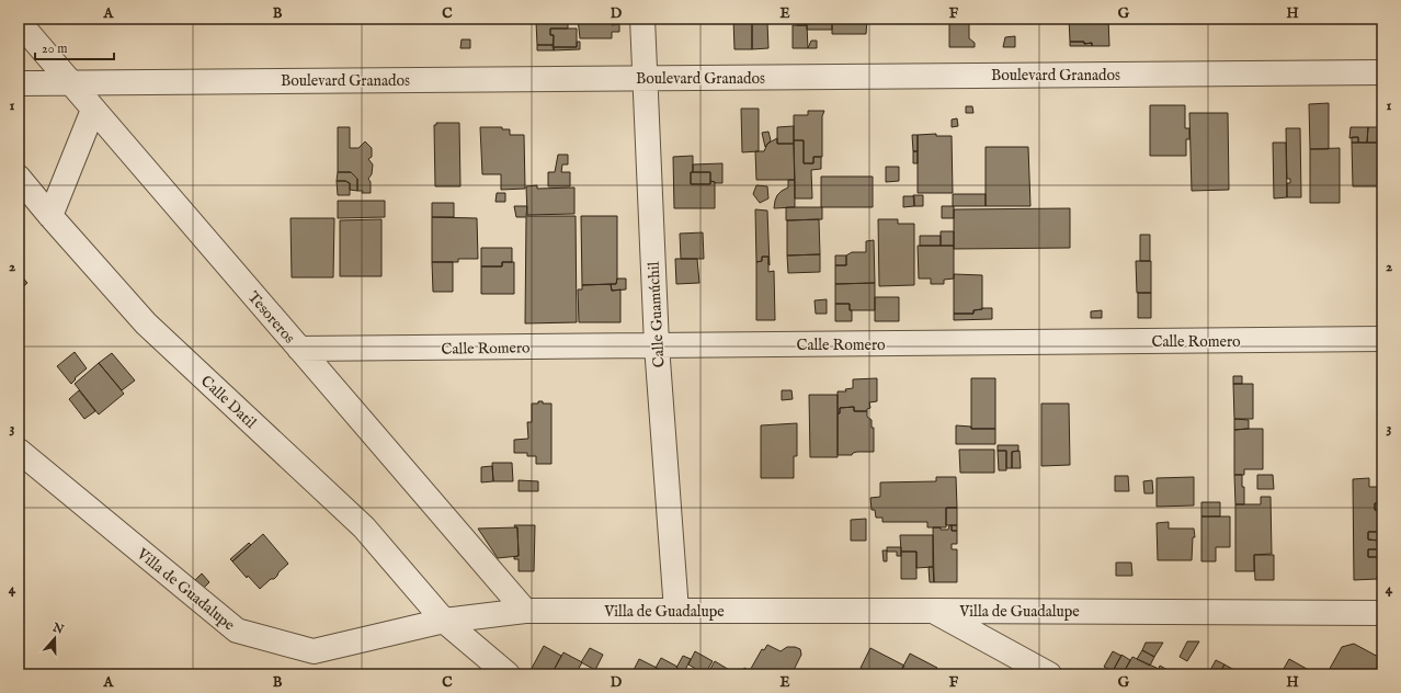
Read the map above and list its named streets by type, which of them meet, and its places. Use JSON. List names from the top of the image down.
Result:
{
  "streets": {
    "street": [
      "Boulevard Granados",
      "Calle Guamúchil",
      "Tesoreros",
      "Calle Romero",
      "Calle Datil",
      "Villa de Guadalupe"
    ]
  },
  "crossings": [
    ["Boulevard Granados", "Calle Guamúchil"],
    ["Boulevard Granados", "Tesoreros"],
    ["Calle Guamúchil", "Calle Romero"],
    ["Calle Guamúchil", "Villa de Guadalupe"],
    ["Tesoreros", "Calle Romero"],
    ["Tesoreros", "Villa de Guadalupe"],
    ["Calle Datil", "Villa de Guadalupe"]
  ],
  "scale_bar": "20 m",
  "north": "top",
  "grid": {
    "columns": [
      "A",
      "B",
      "C",
      "D",
      "E",
      "F",
      "G",
      "H"
    ],
    "rows": [
      "1",
      "2",
      "3",
      "4"
    ]
  }
}
